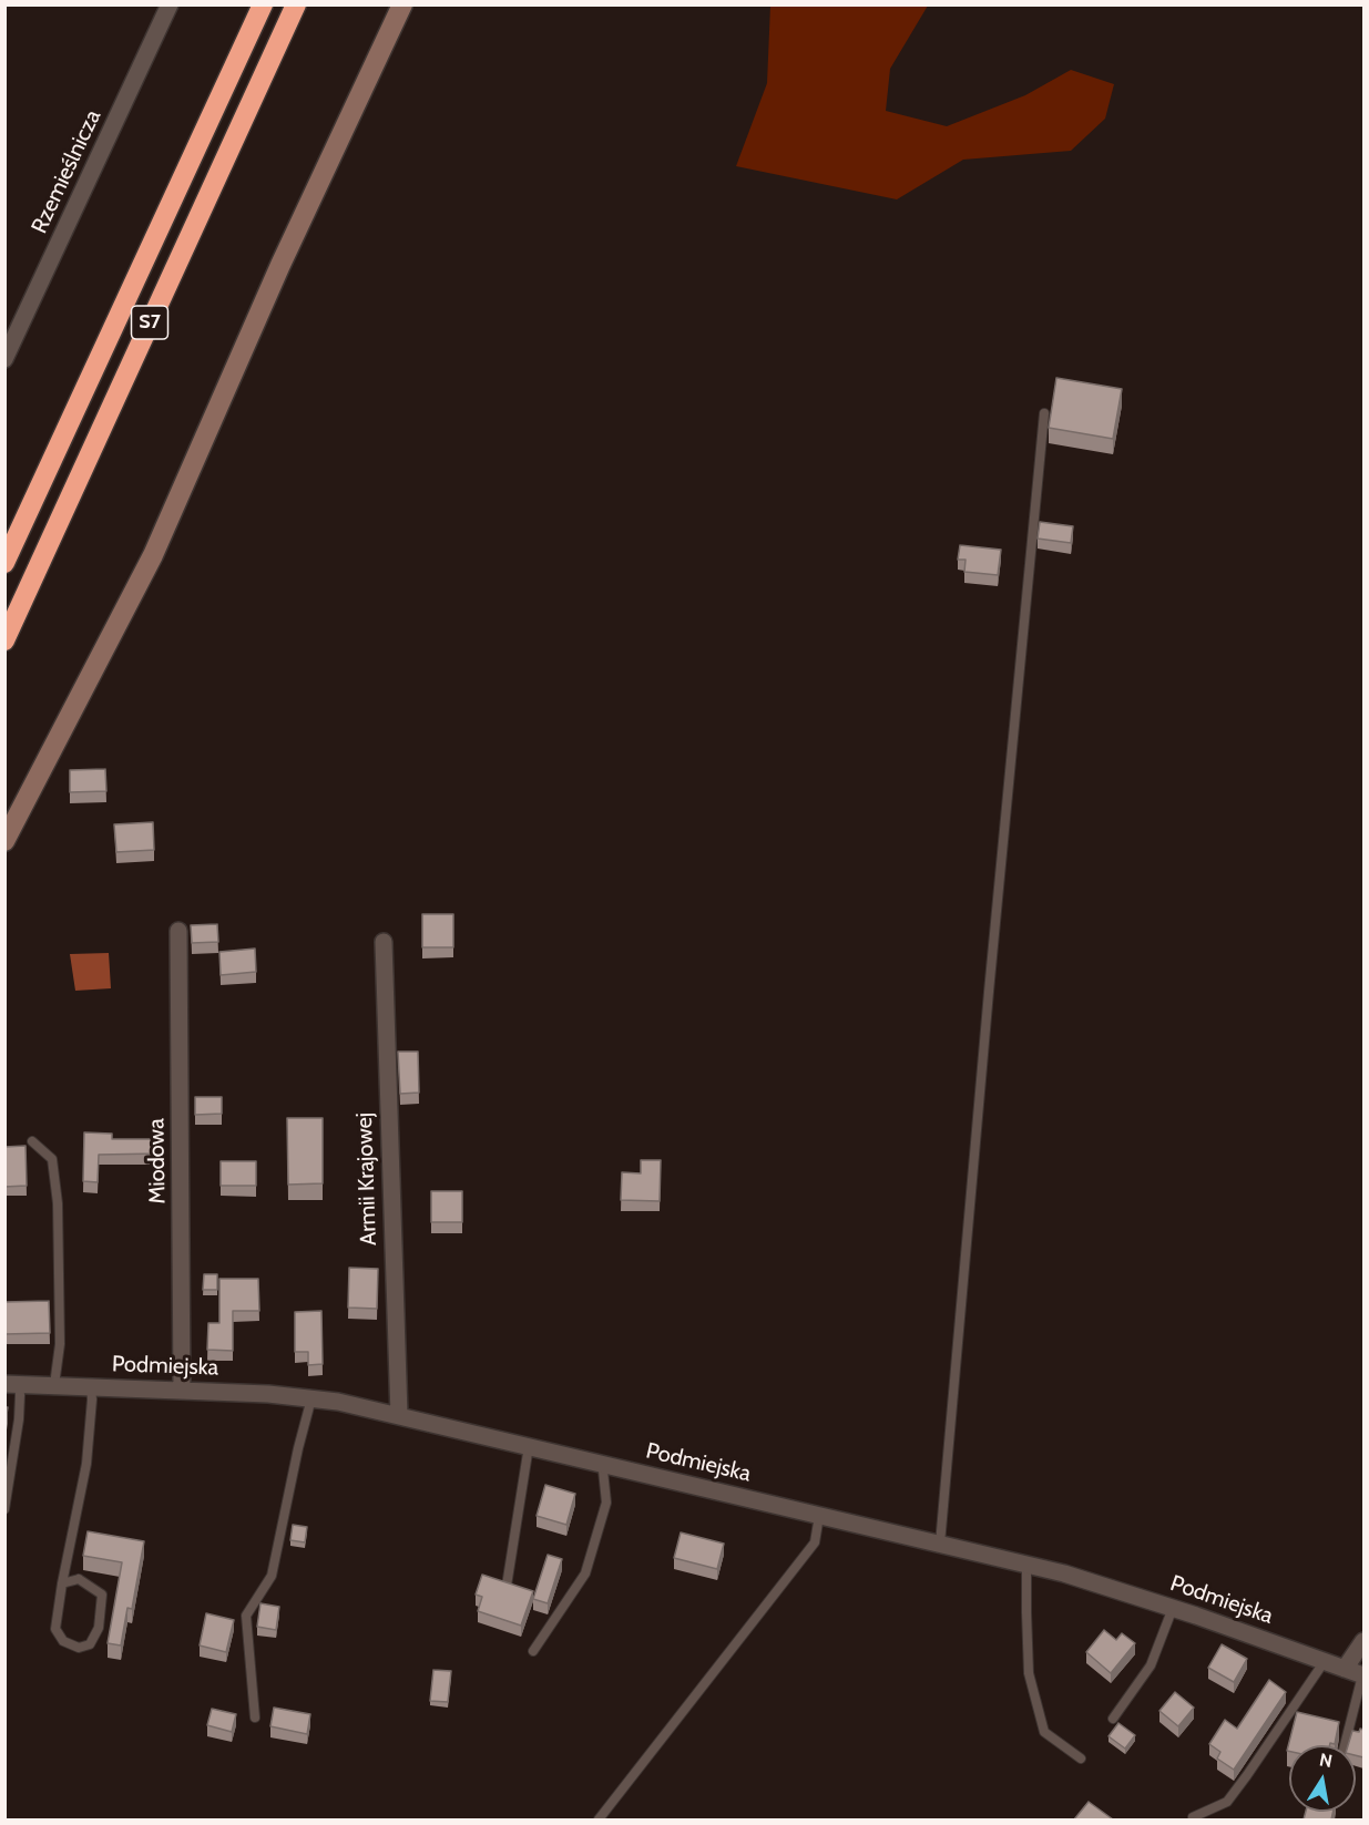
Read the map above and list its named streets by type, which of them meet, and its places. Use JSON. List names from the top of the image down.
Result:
{
  "streets": {
    "highway": ["S7"],
    "street": [
      "Rzemieślnicza",
      "Miodowa",
      "Armii Krajowej",
      "Podmiejska"
    ]
  },
  "crossings": [
    ["Miodowa", "Podmiejska"],
    ["Armii Krajowej", "Podmiejska"]
  ],
  "north": "top"
}
